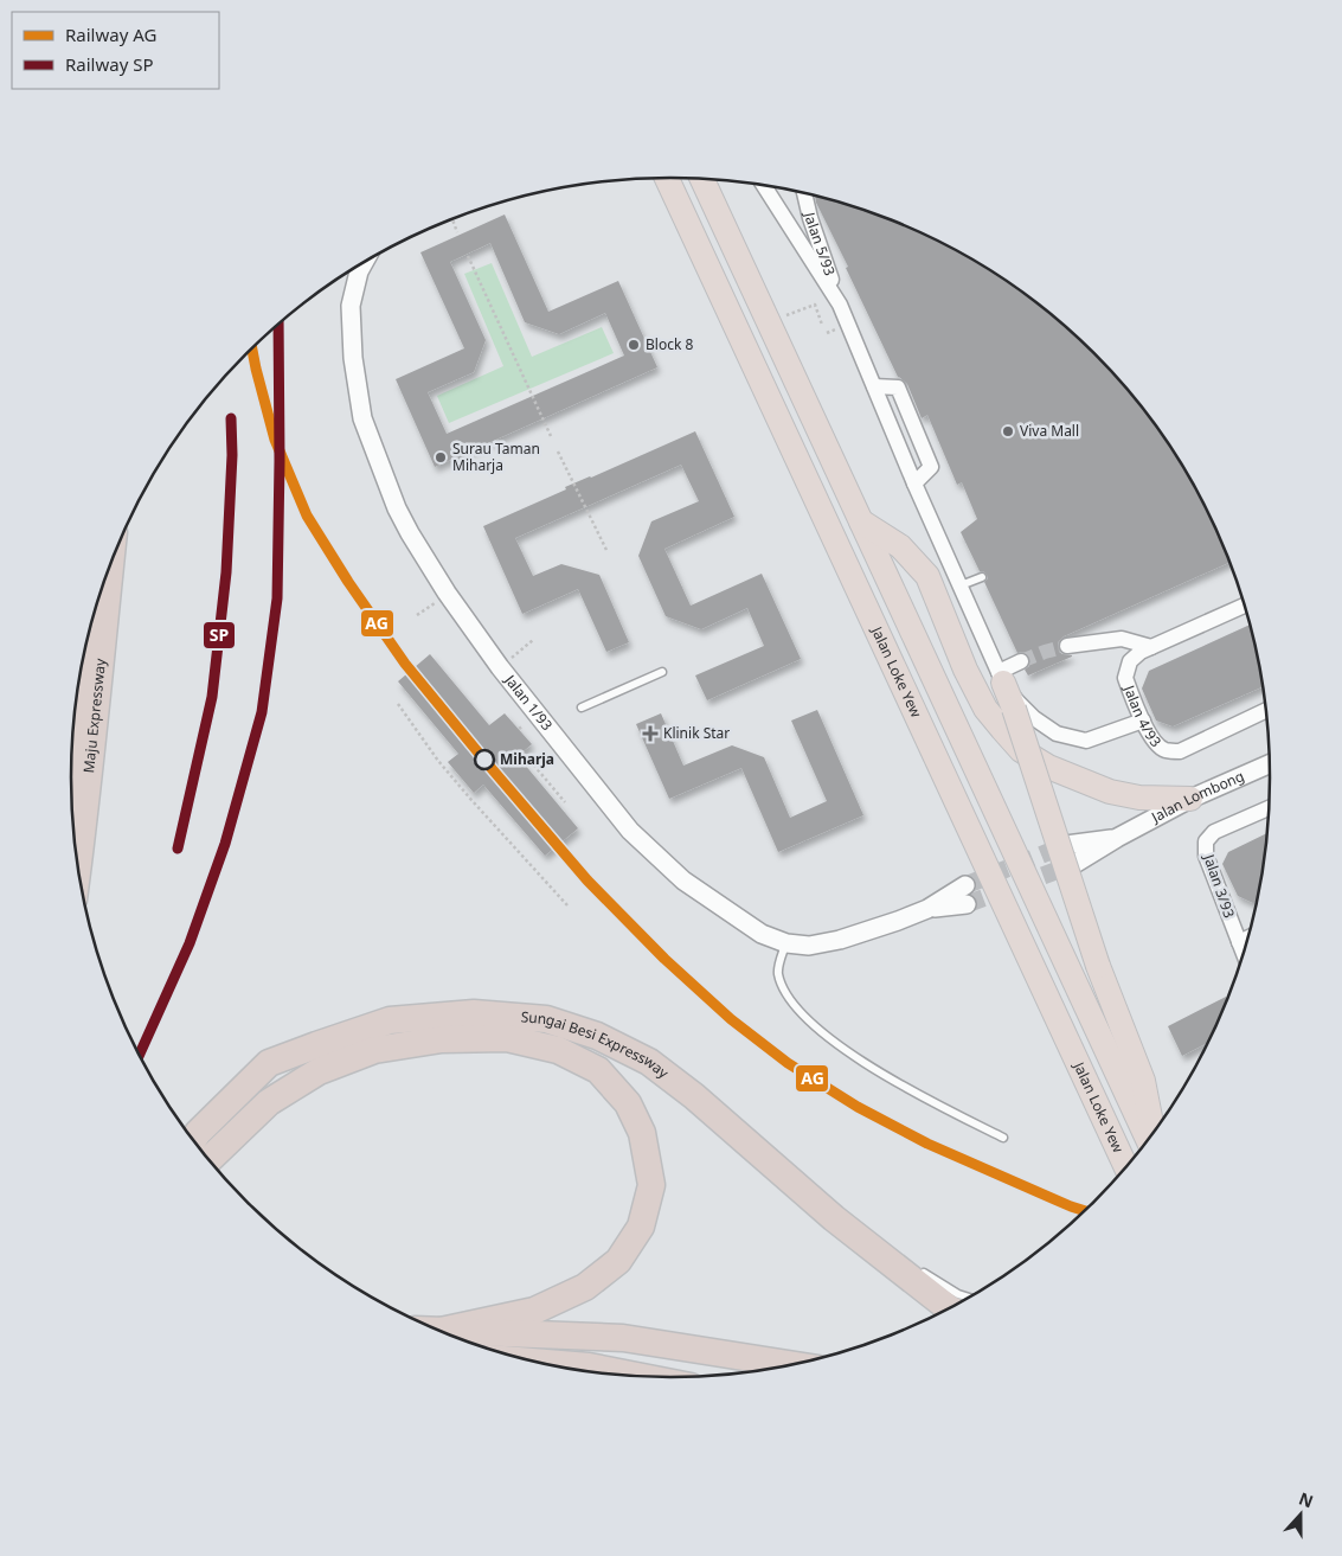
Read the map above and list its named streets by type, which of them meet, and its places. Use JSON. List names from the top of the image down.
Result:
{
  "streets": {
    "highway": ["Jalan Loke Yew", "Maju Expressway", "Sungai Besi Expressway"],
    "street": [
      "Jalan 5/93",
      "Jalan 1/93",
      "Jalan 4/93",
      "Jalan Lombong",
      "Jalan 3/93"
    ]
  },
  "places": {
    "other": [
      "Block 8",
      "Viva Mall",
      "Surau Taman Miharja",
      "Miharja"
    ],
    "health": ["Klinik Star"]
  },
  "lines": ["rail line SP", "rail line AG"],
  "legend": ["Railway AG", "Railway SP"],
  "north": "top"
}
